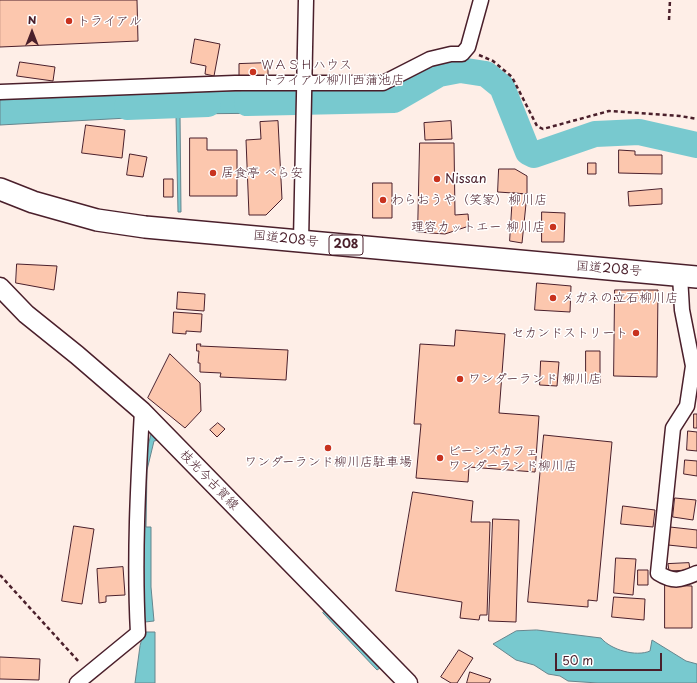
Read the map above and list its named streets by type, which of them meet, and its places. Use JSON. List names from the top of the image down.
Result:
{
  "streets": {
    "highway": ["国道208号", "208"],
    "main road": ["枝光今古賀線"]
  },
  "places": [
    "トライアル",
    "ＷＡＳＨハウス トライアル柳川西蒲池店",
    "居食亭 べら安",
    "Nissan",
    "わらおうや（笑家）柳川店",
    "理容カットエー 柳川店",
    "メガネの立石柳川店",
    "セカンドストリート",
    "ワンダーランド 柳川店",
    "ワンダーランド柳川店駐車場",
    "ビーンズカフェ ワンダーランド柳川店"
  ],
  "scale_bar": "50 m",
  "north": "top"
}
